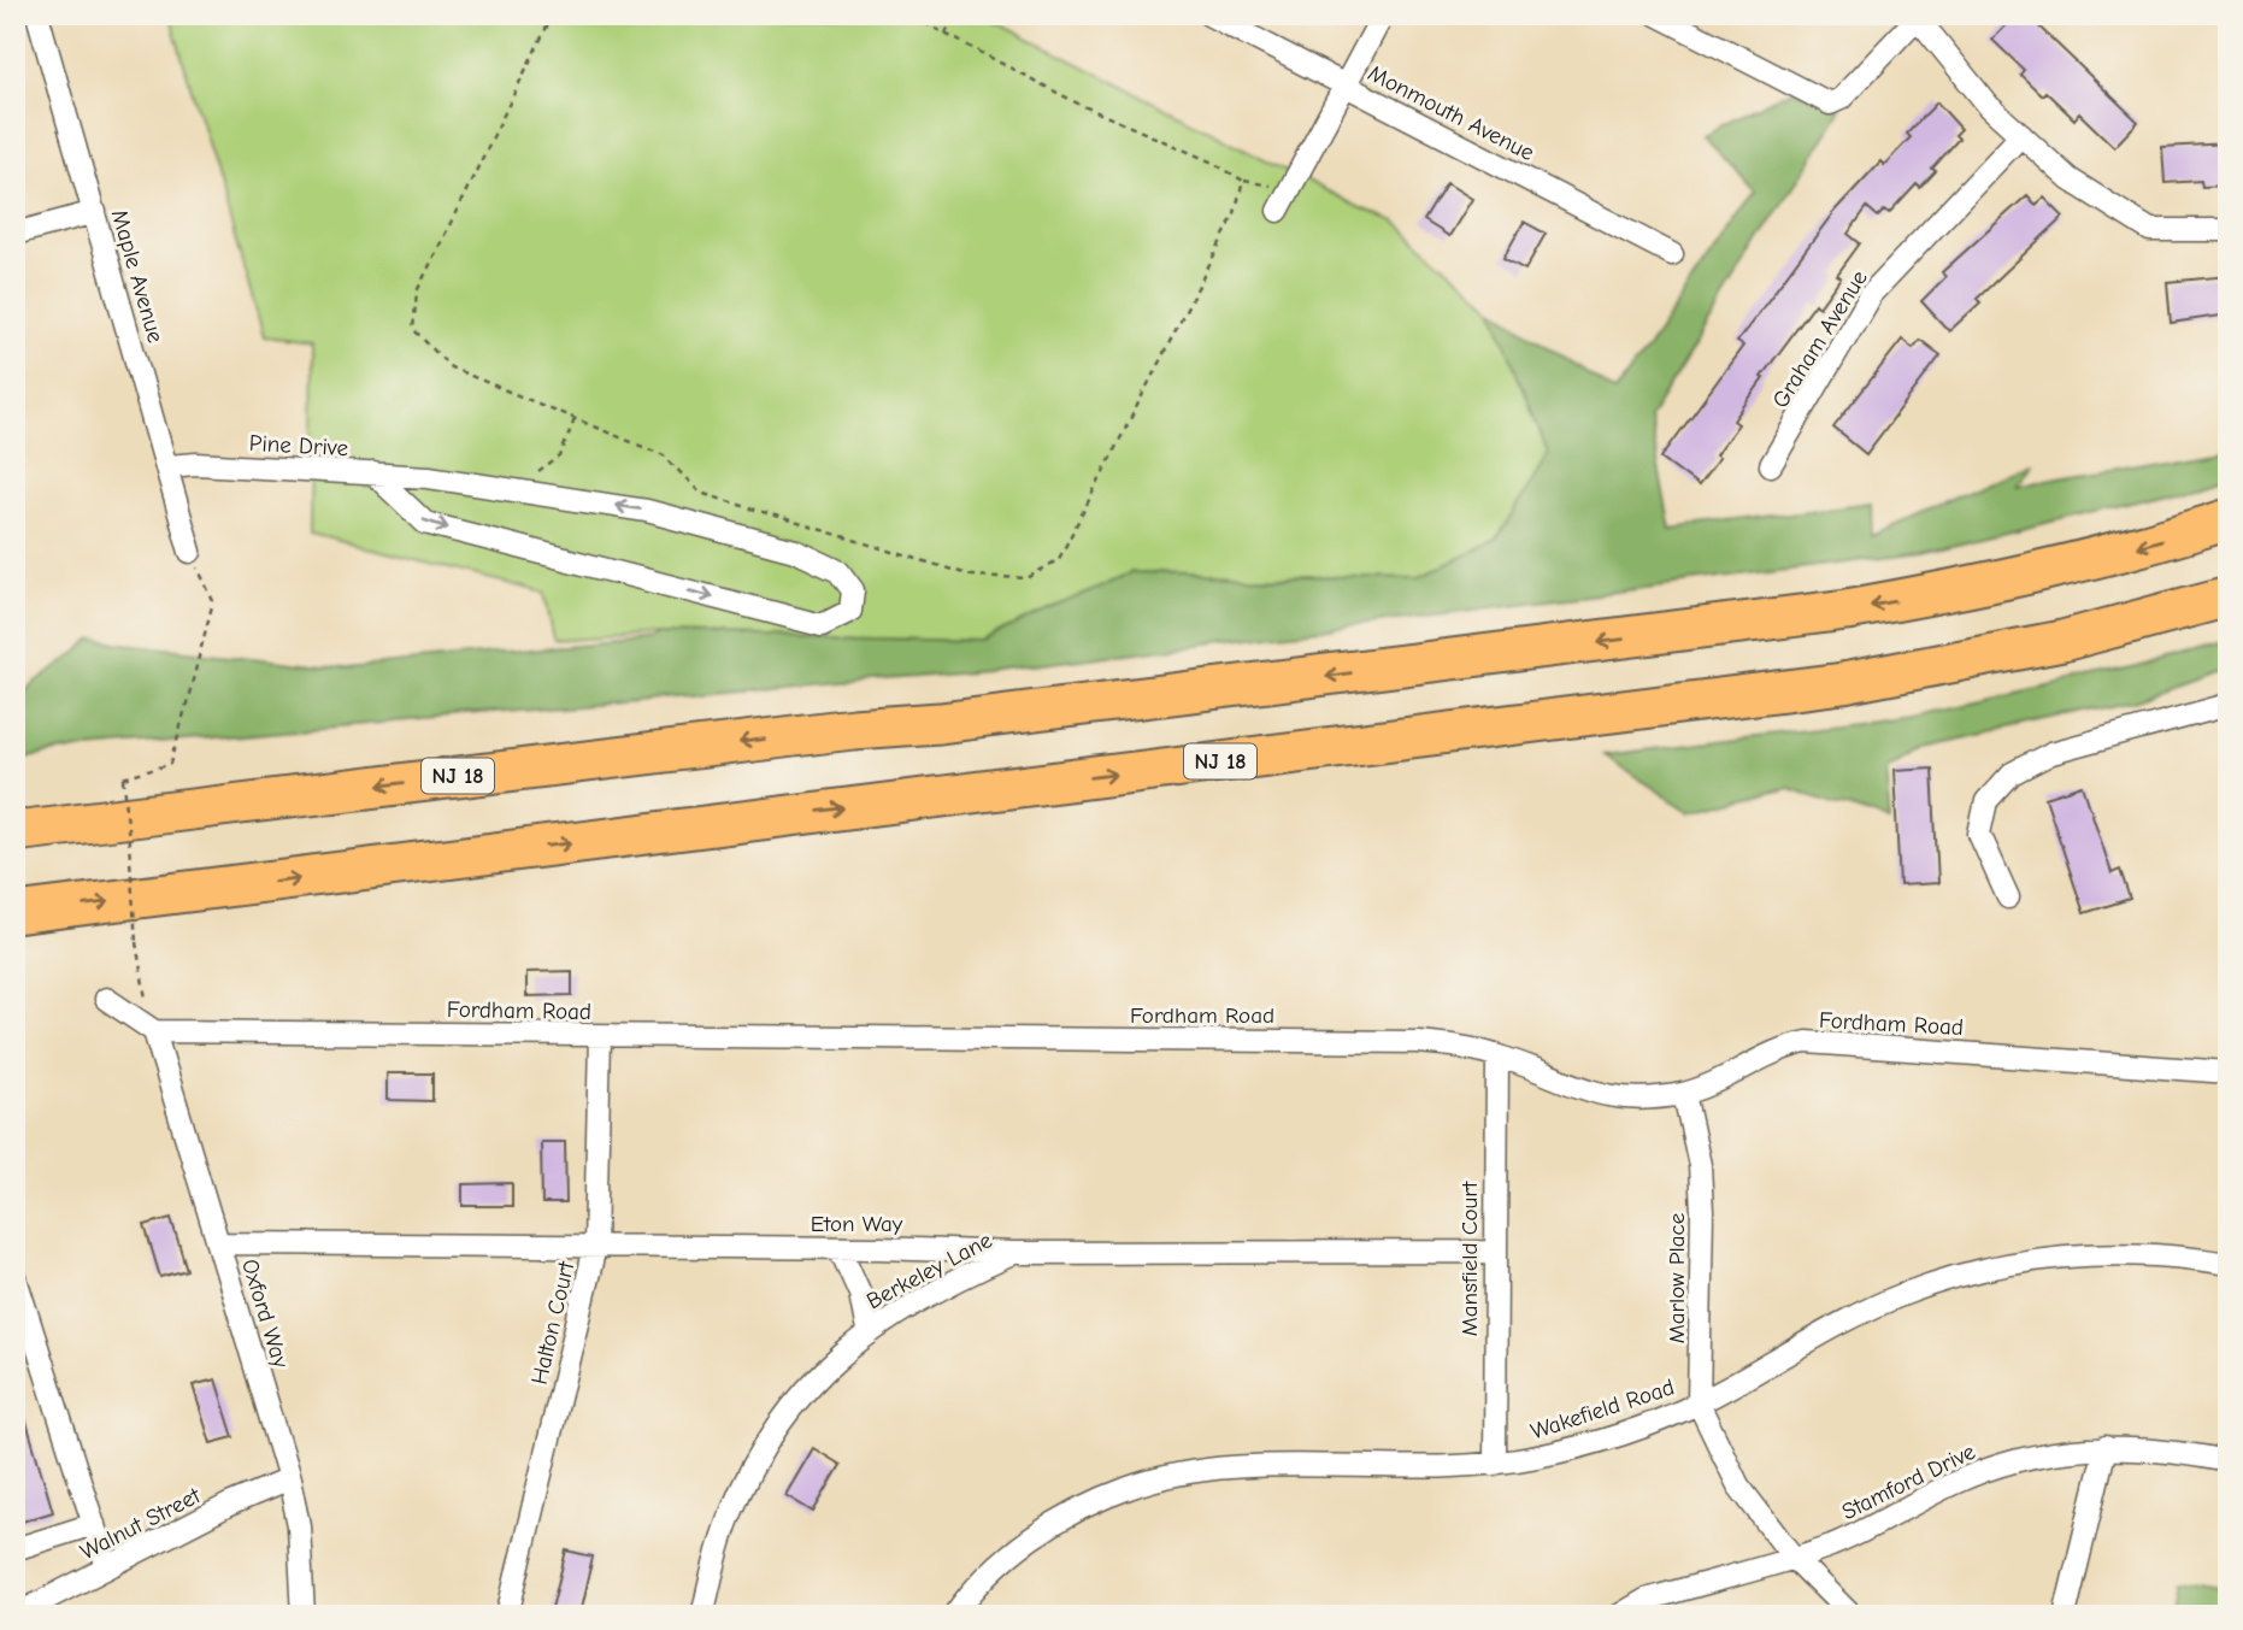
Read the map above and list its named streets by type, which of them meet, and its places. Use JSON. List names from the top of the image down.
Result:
{
  "streets": {
    "highway": ["NJ 18"],
    "street": [
      "Monmouth Avenue",
      "Maple Avenue",
      "Graham Avenue",
      "Pine Drive",
      "Fordham Road",
      "Eton Way",
      "Mansfield Court",
      "Berkeley Lane",
      "Marlow Place",
      "Oxford Way",
      "Halton Court",
      "Wakefield Road",
      "Stamford Drive",
      "Walnut Street"
    ]
  },
  "crossings": [
    ["Maple Avenue", "Pine Drive"],
    ["Fordham Road", "Mansfield Court"],
    ["Fordham Road", "Marlow Place"],
    ["Fordham Road", "Oxford Way"],
    ["Fordham Road", "Halton Court"],
    ["Eton Way", "Mansfield Court"],
    ["Eton Way", "Berkeley Lane"],
    ["Eton Way", "Oxford Way"],
    ["Eton Way", "Halton Court"],
    ["Mansfield Court", "Wakefield Road"],
    ["Marlow Place", "Wakefield Road"],
    ["Marlow Place", "Stamford Drive"],
    ["Oxford Way", "Walnut Street"]
  ]
}
